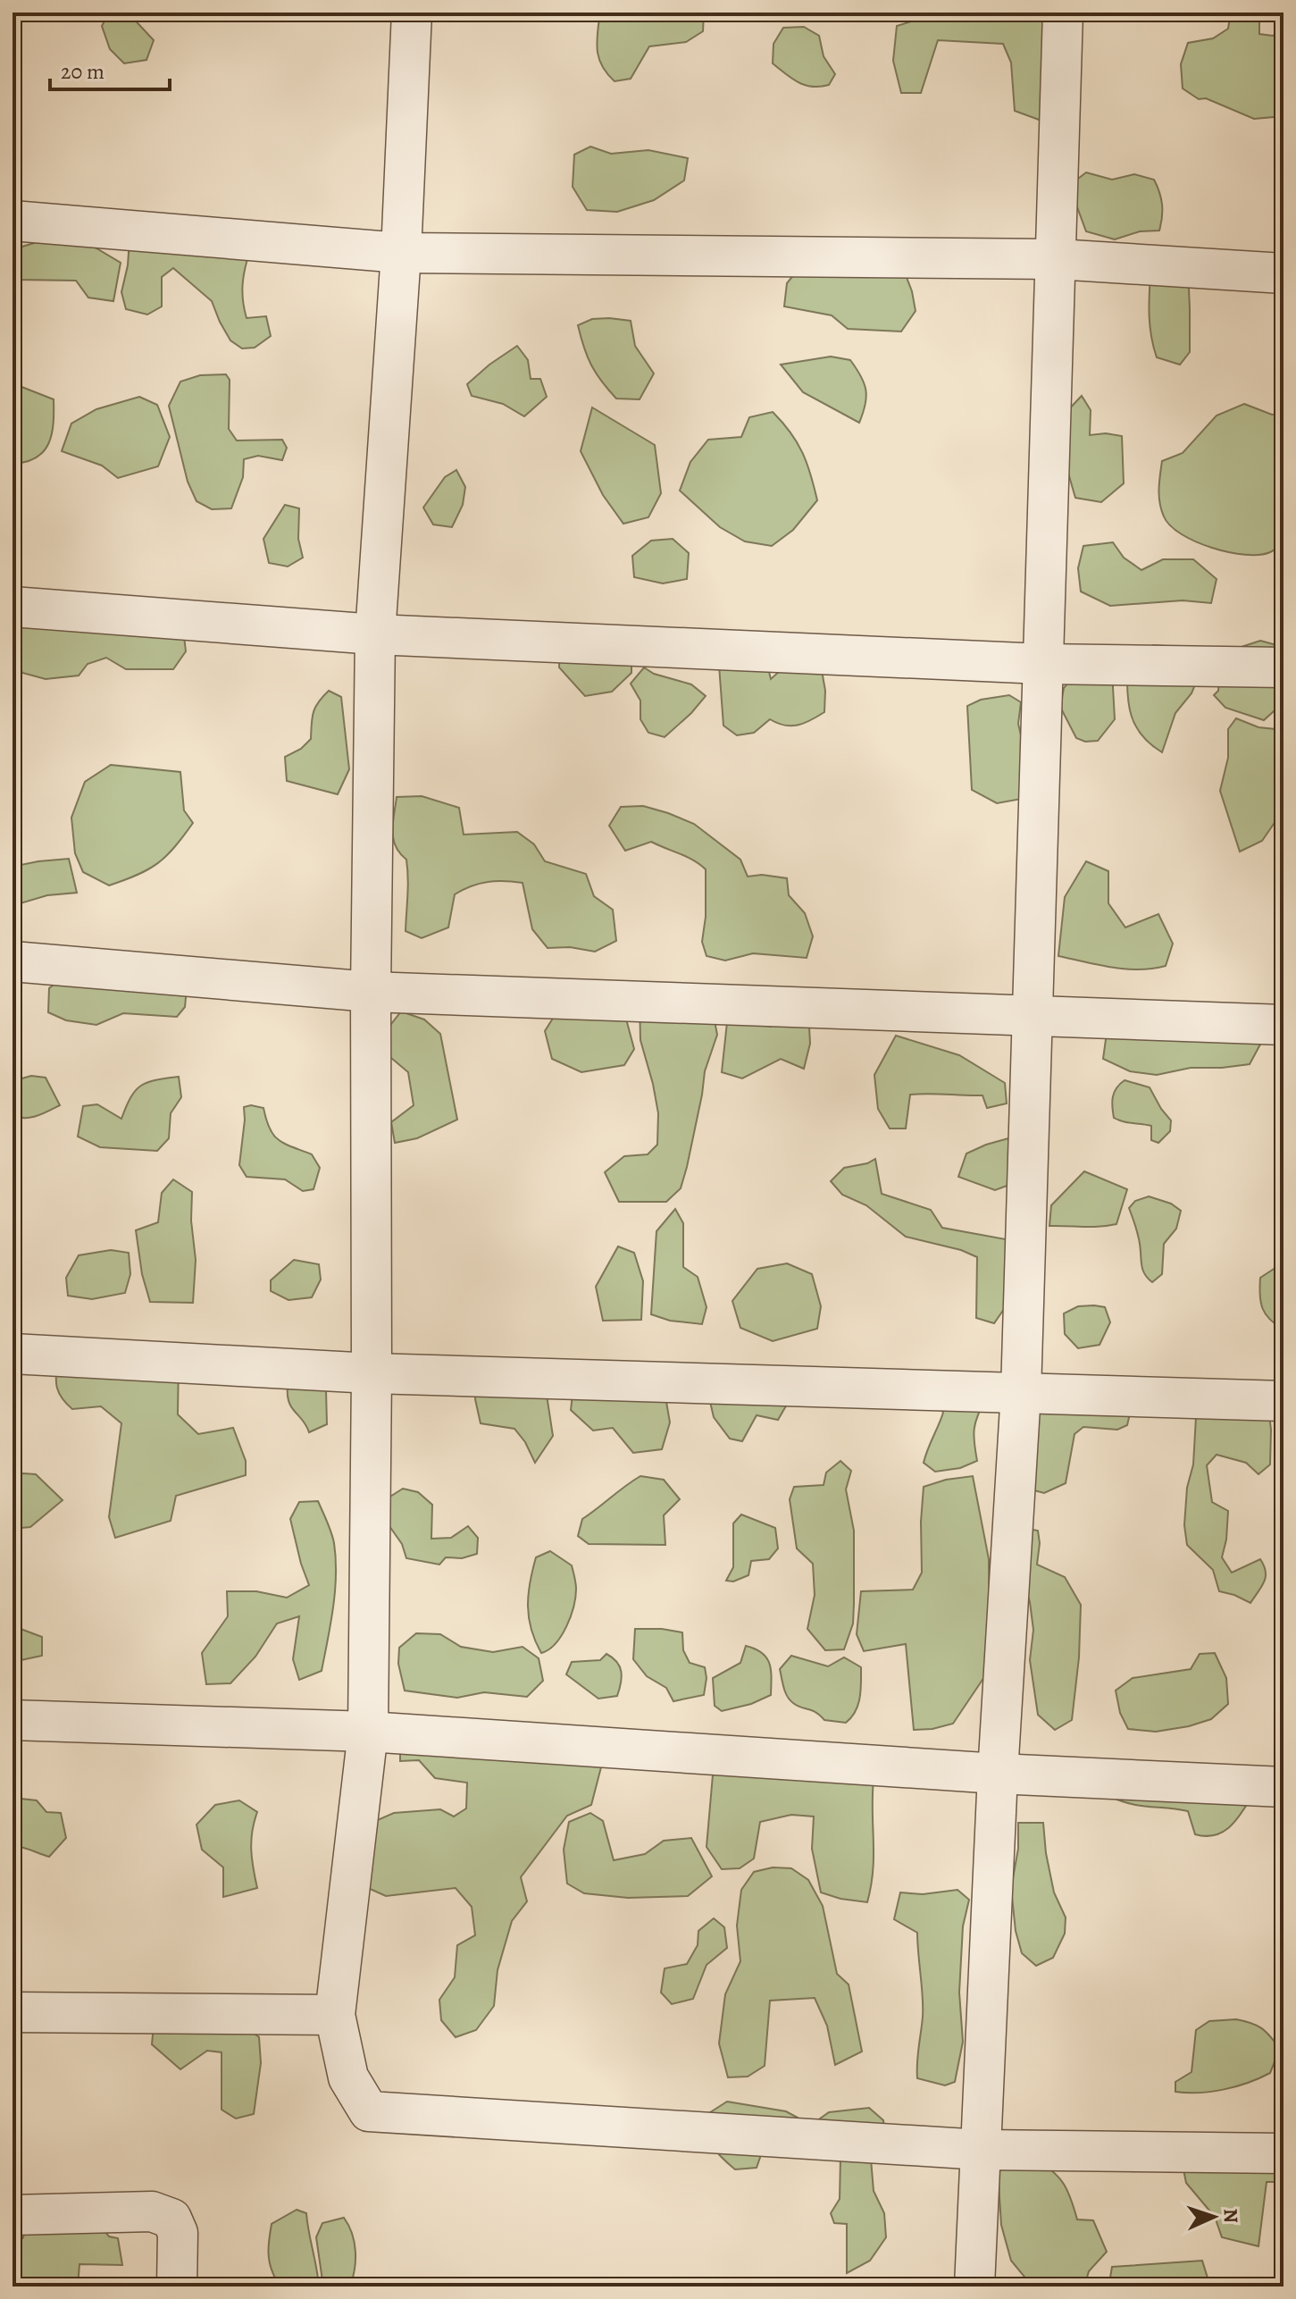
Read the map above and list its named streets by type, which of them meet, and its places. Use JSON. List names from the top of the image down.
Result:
{
  "scale_bar": "20 m",
  "north": "right"
}
